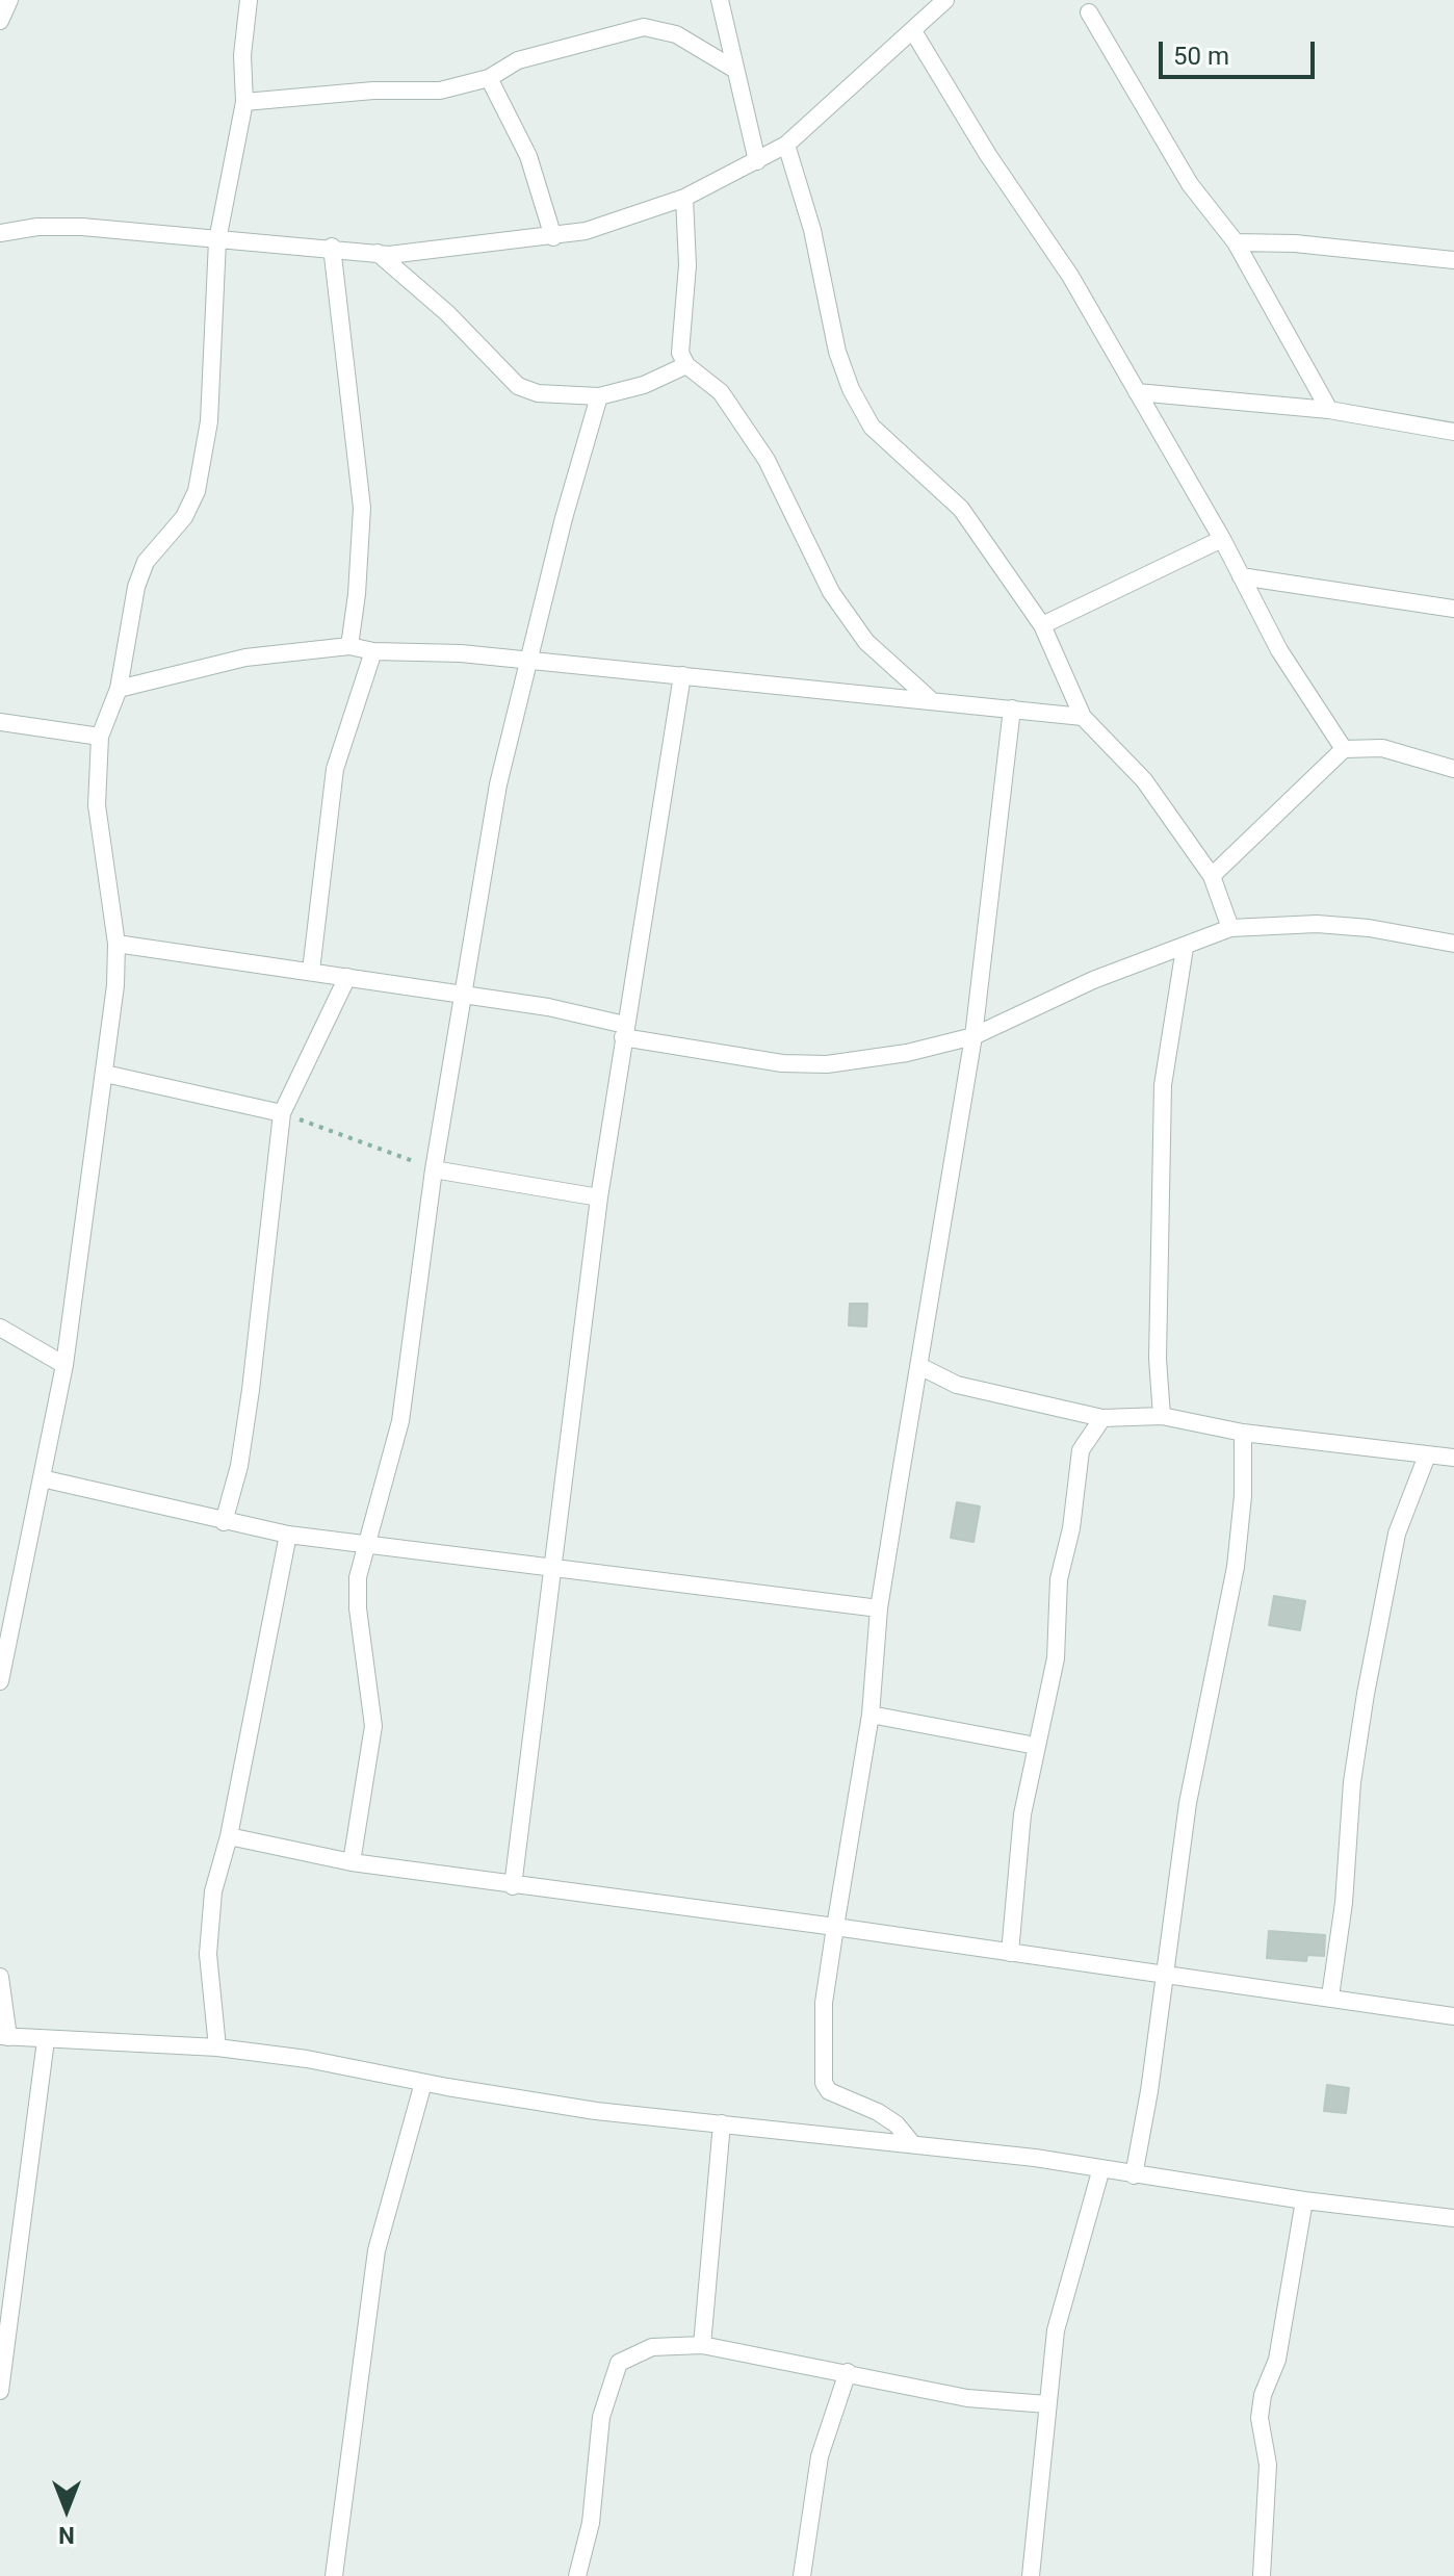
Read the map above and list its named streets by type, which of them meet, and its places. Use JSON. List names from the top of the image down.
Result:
{
  "scale_bar": "50 m",
  "north": "bottom"
}
